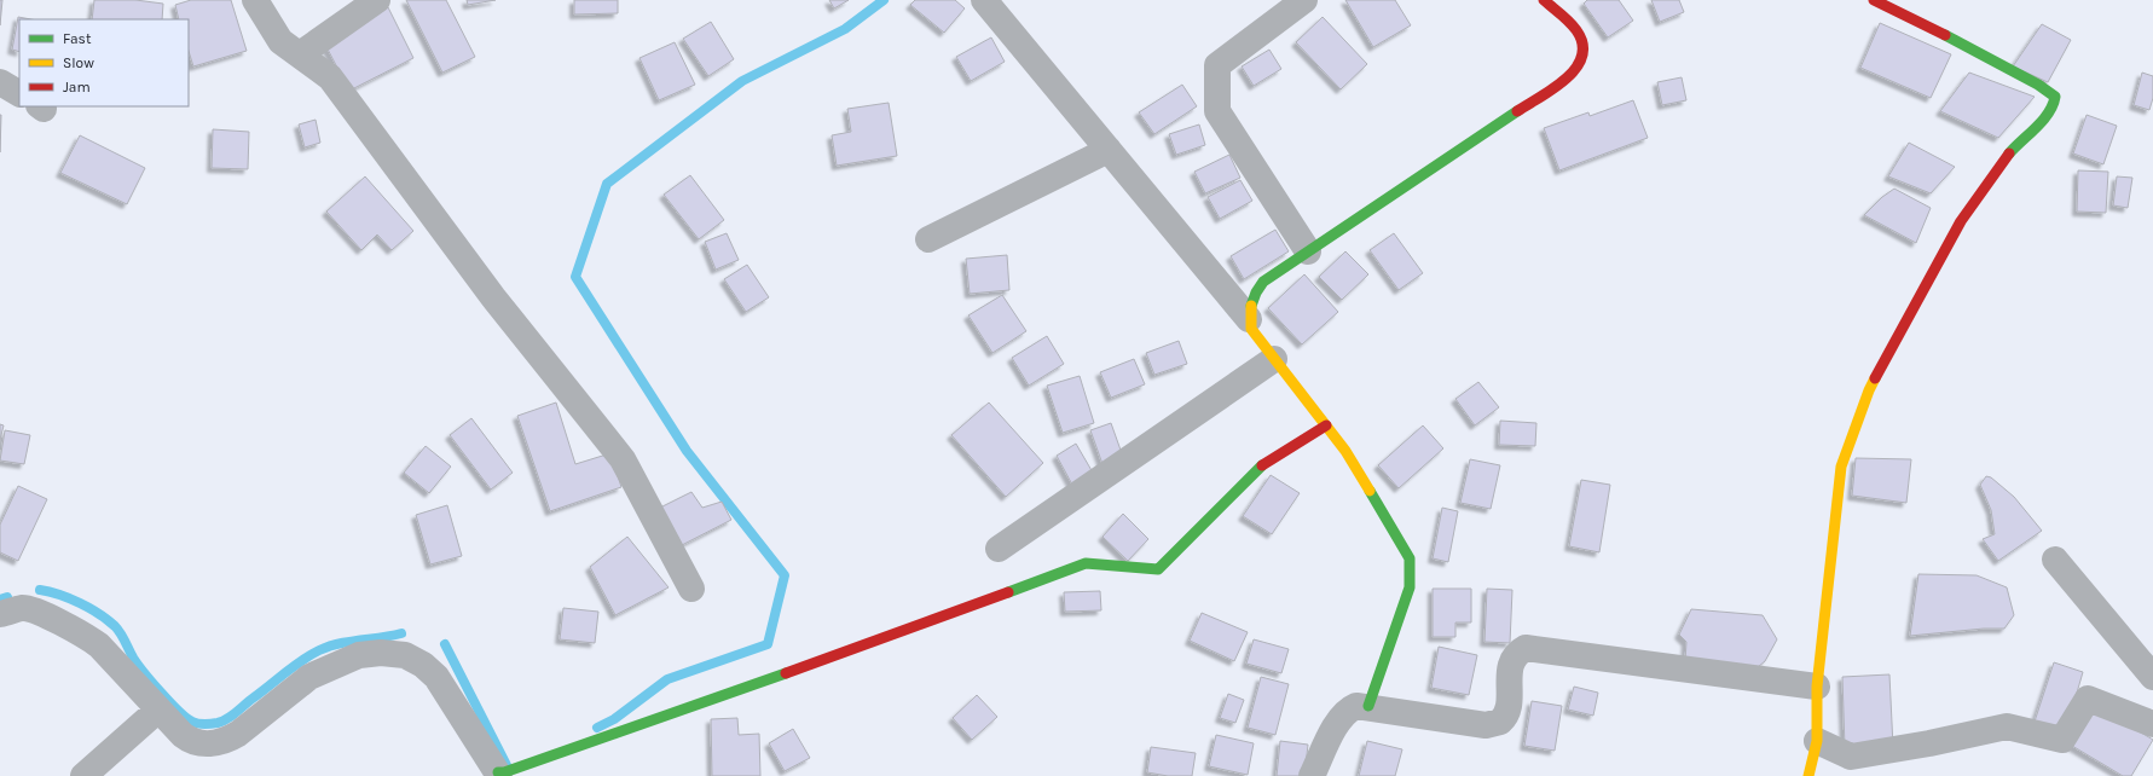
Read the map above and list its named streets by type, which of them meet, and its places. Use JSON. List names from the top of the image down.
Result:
{
  "legend": ["Fast", "Slow", "Jam"]
}
